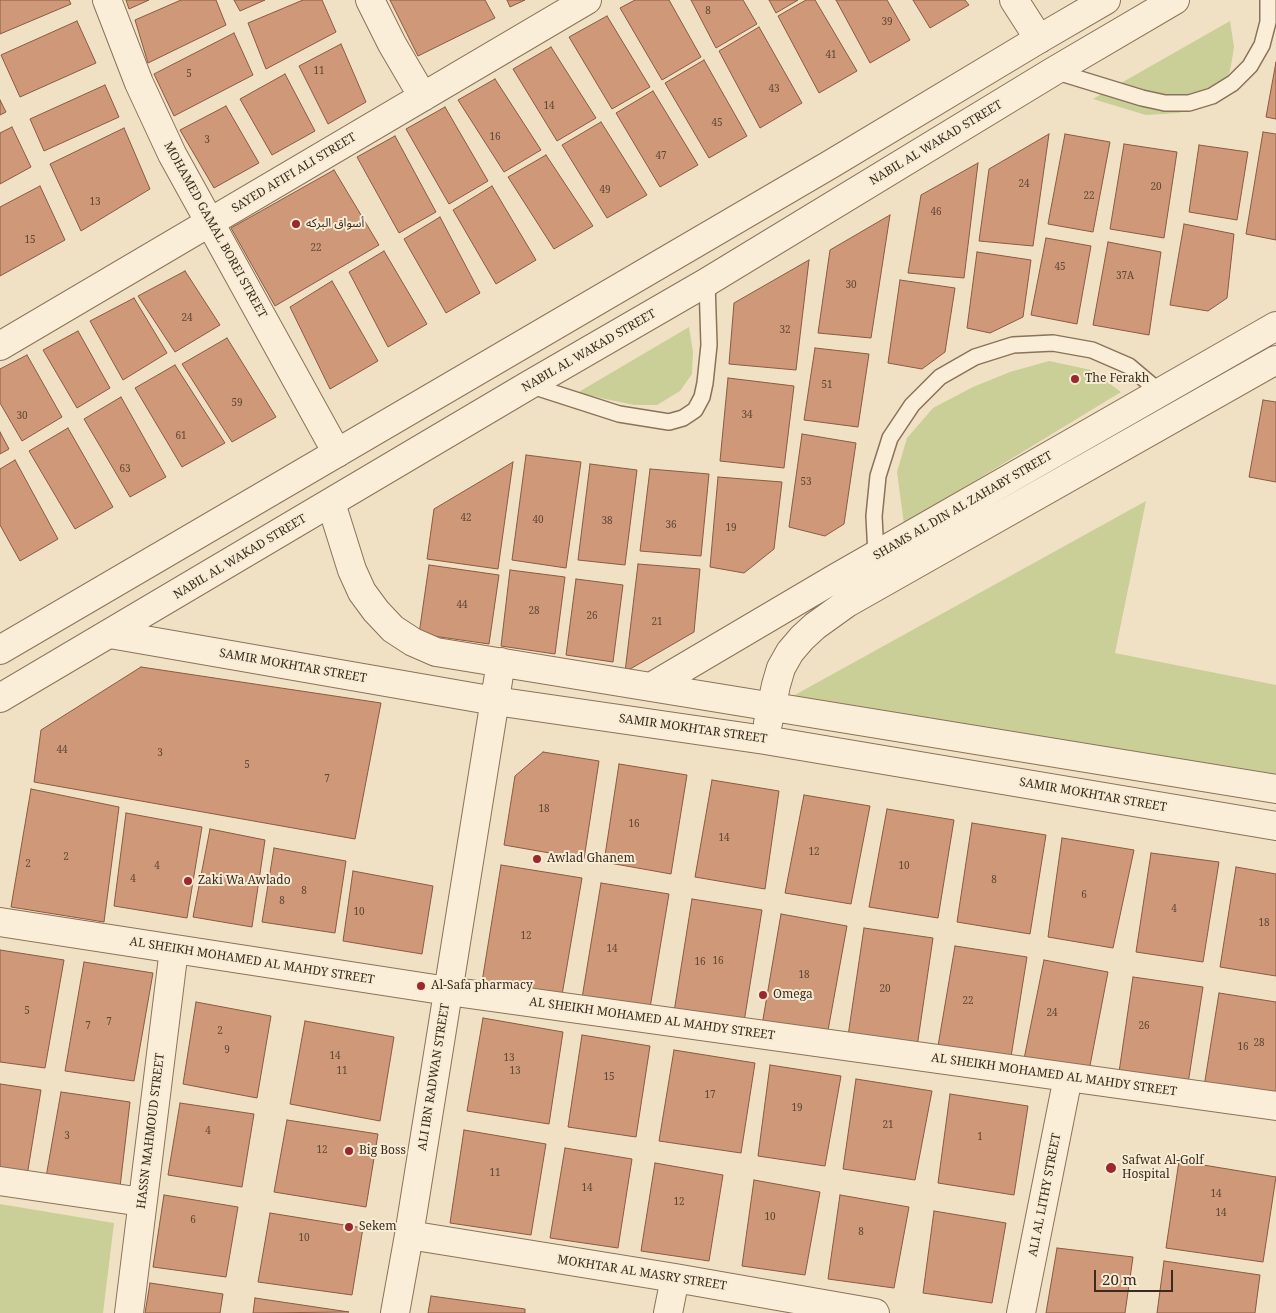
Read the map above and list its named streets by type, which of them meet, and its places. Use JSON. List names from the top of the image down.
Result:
{
  "streets": {
    "street": [
      "NABIL AL WAKAD STREET",
      "SAYED AFIFI ALI STREET",
      "MOHAMED GAMAL BOREI STREET",
      "SHAMS AL DIN AL ZAHABY STREET",
      "SAMIR MOKHTAR STREET",
      "AL SHEIKH MOHAMED AL MAHDY STREET",
      "ALI IBN RADWAN STREET",
      "HASSN MAHMOUD STREET",
      "ALI AL LITHY STREET",
      "MOKHTAR AL MASRY STREET"
    ]
  },
  "crossings": [
    ["NABIL AL WAKAD STREET", "SAMIR MOKHTAR STREET"],
    ["SAYED AFIFI ALI STREET", "MOHAMED GAMAL BOREI STREET"],
    ["SAMIR MOKHTAR STREET", "ALI IBN RADWAN STREET"],
    ["AL SHEIKH MOHAMED AL MAHDY STREET", "ALI IBN RADWAN STREET"],
    ["AL SHEIKH MOHAMED AL MAHDY STREET", "HASSN MAHMOUD STREET"],
    ["AL SHEIKH MOHAMED AL MAHDY STREET", "ALI AL LITHY STREET"],
    ["ALI IBN RADWAN STREET", "MOKHTAR AL MASRY STREET"]
  ],
  "places": [
    "أسواق البركه",
    "The Ferakh",
    "Awlad Ghanem",
    "Zaki Wa Awlado",
    "Al-Safa pharmacy",
    "Omega",
    "Big Boss",
    "Safwat Al-Golf Hospital",
    "Sekem"
  ],
  "house_numbers": [
    "8",
    "39",
    "41",
    "11",
    "5",
    "43",
    "14",
    "45",
    "16",
    "3",
    "47",
    "24",
    "20",
    "49",
    "22",
    "13",
    "46",
    "15",
    "22",
    "45",
    "37A",
    "30",
    "24",
    "32",
    "51",
    "59",
    "34",
    "30",
    "61",
    "63",
    "53",
    "42",
    "40",
    "38",
    "36",
    "19",
    "44",
    "28",
    "26",
    "21",
    "44",
    "3",
    "5",
    "7",
    "18",
    "16",
    "14",
    "12",
    "2",
    "2",
    "4",
    "10",
    "4",
    "8",
    "8",
    "6",
    "8",
    "4",
    "10",
    "18",
    "12",
    "14",
    "16",
    "16",
    "18",
    "20",
    "22",
    "5",
    "24",
    "7",
    "7",
    "26",
    "2",
    "28",
    "16",
    "9",
    "14",
    "13",
    "11",
    "13",
    "15",
    "17",
    "19",
    "21",
    "4",
    "3",
    "1",
    "12",
    "11",
    "14",
    "14",
    "12",
    "14",
    "10",
    "6",
    "8",
    "10"
  ],
  "scale_bar": "20 m"
}
